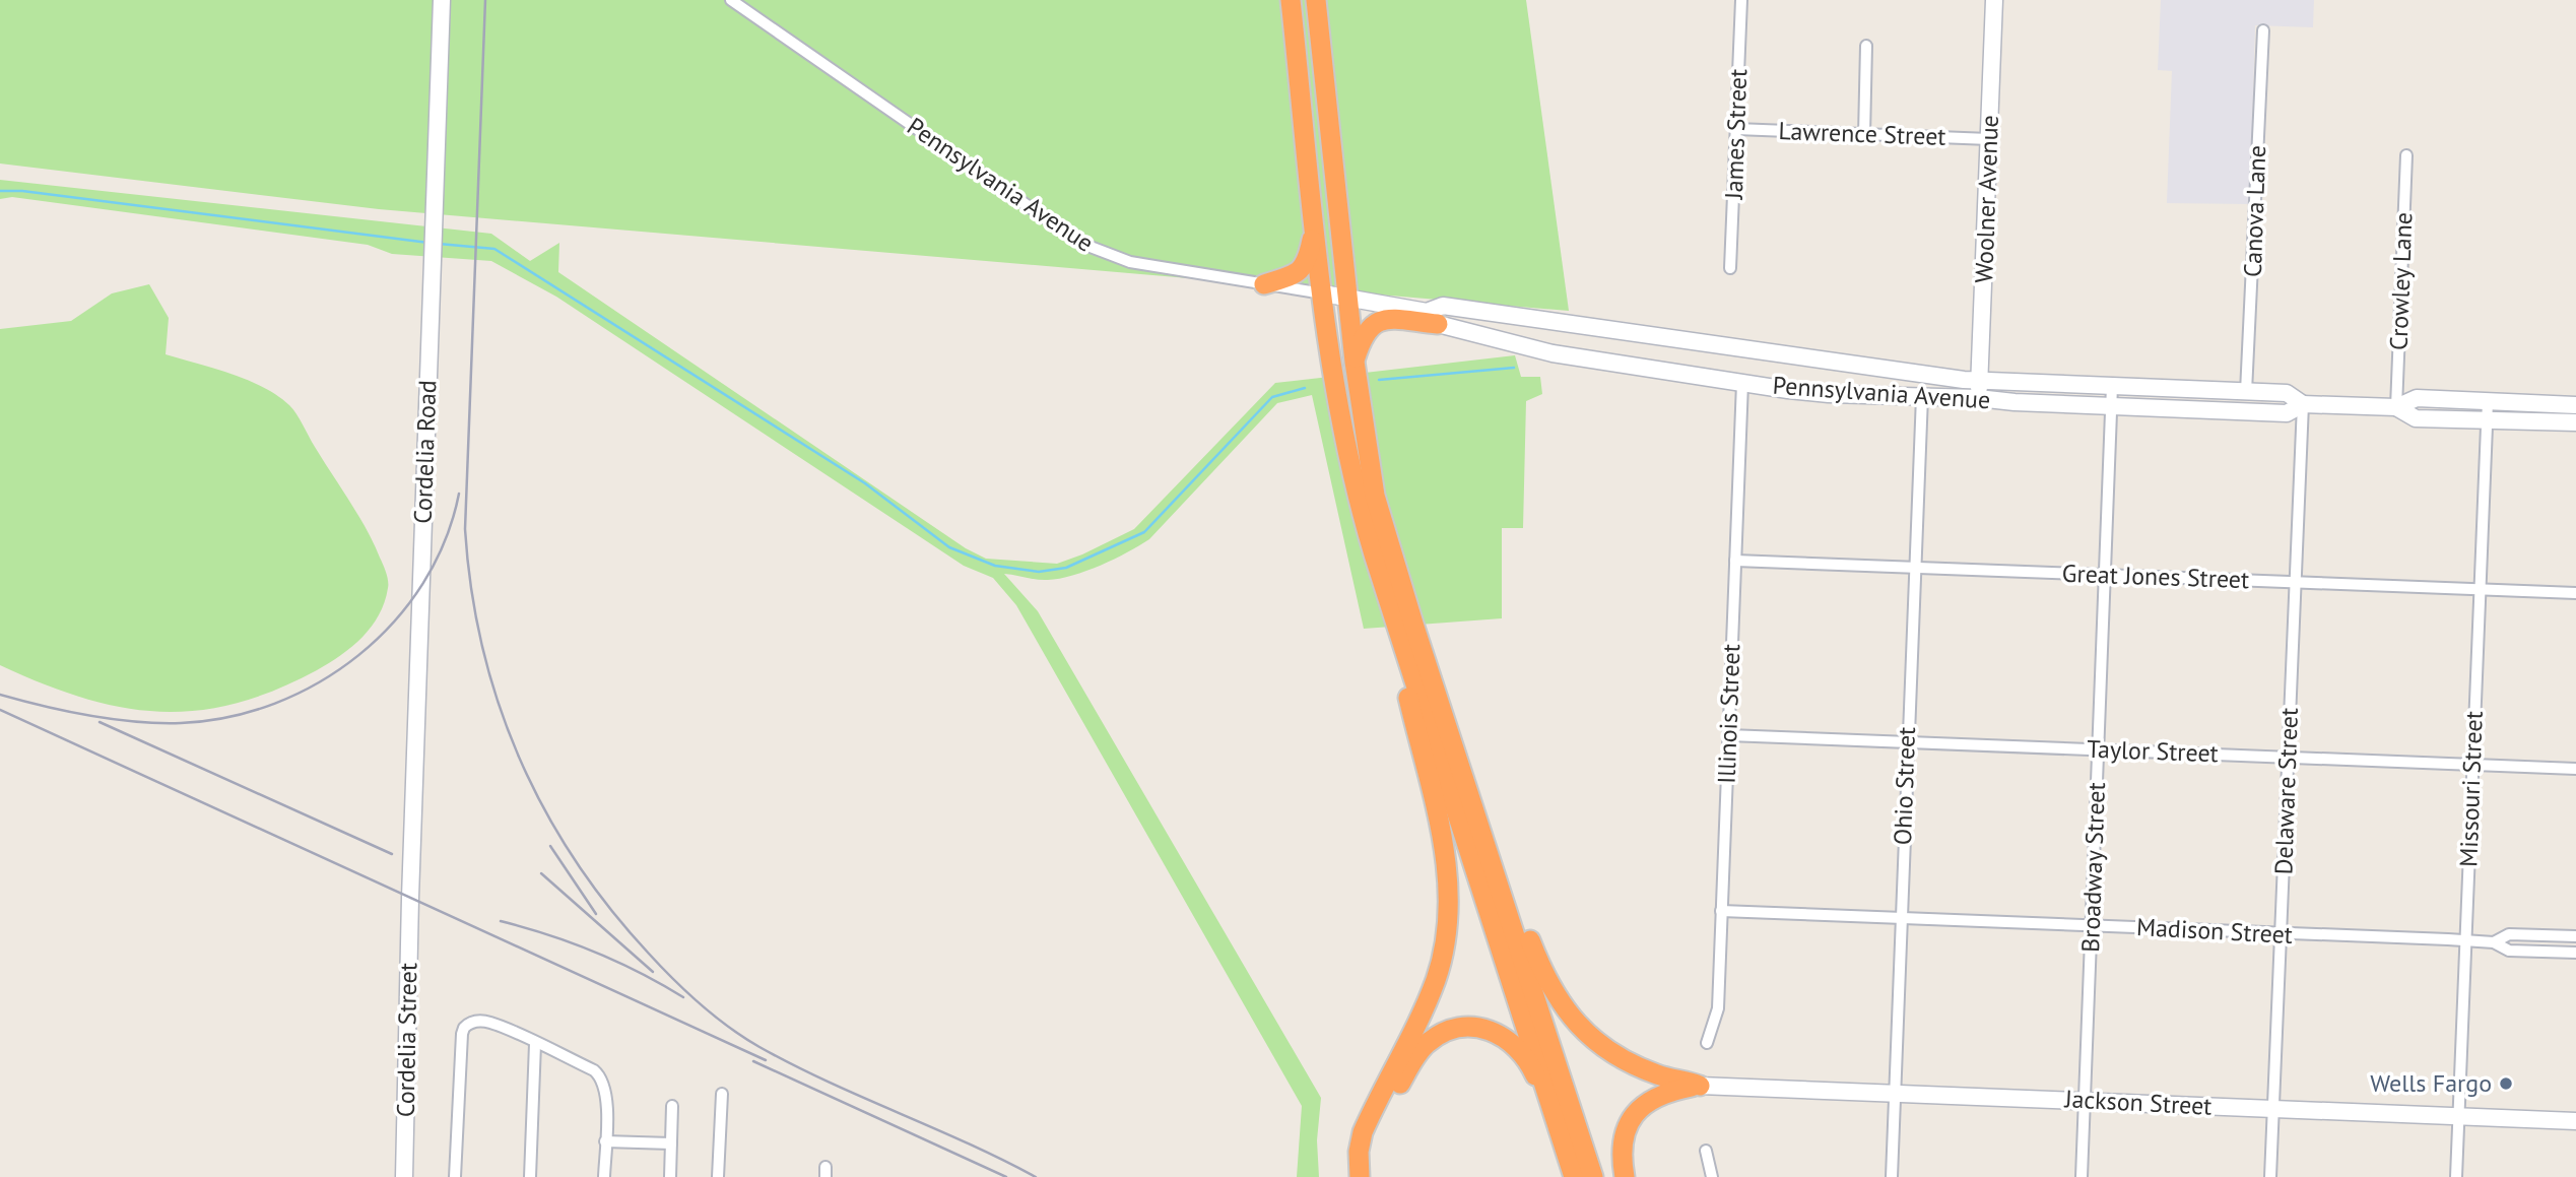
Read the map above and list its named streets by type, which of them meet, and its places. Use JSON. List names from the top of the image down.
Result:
{
  "streets": {
    "main road": [
      "Pennsylvania Avenue",
      "Woolner Avenue",
      "Cordelia Road",
      "Cordelia Street",
      "Jackson Street"
    ],
    "street": [
      "James Street",
      "Lawrence Street",
      "Canova Lane",
      "Crowley Lane",
      "Great Jones Street",
      "Illinois Street",
      "Taylor Street",
      "Ohio Street",
      "Missouri Street",
      "Delaware Street",
      "Broadway Street",
      "Madison Street"
    ]
  },
  "crossings": [
    ["James Street", "Lawrence Street"],
    ["Lawrence Street", "Woolner Avenue"],
    ["Pennsylvania Avenue", "Woolner Avenue"],
    ["Pennsylvania Avenue", "Canova Lane"],
    ["Pennsylvania Avenue", "Crowley Lane"],
    ["Pennsylvania Avenue", "Illinois Street"],
    ["Pennsylvania Avenue", "Ohio Street"],
    ["Pennsylvania Avenue", "Missouri Street"],
    ["Pennsylvania Avenue", "Delaware Street"],
    ["Pennsylvania Avenue", "Broadway Street"],
    ["Cordelia Road", "Cordelia Street"],
    ["Great Jones Street", "Illinois Street"],
    ["Great Jones Street", "Ohio Street"],
    ["Great Jones Street", "Missouri Street"],
    ["Great Jones Street", "Delaware Street"],
    ["Great Jones Street", "Broadway Street"],
    ["Illinois Street", "Taylor Street"],
    ["Illinois Street", "Madison Street"],
    ["Taylor Street", "Ohio Street"],
    ["Taylor Street", "Missouri Street"],
    ["Taylor Street", "Delaware Street"],
    ["Taylor Street", "Broadway Street"],
    ["Ohio Street", "Madison Street"],
    ["Ohio Street", "Jackson Street"],
    ["Missouri Street", "Madison Street"],
    ["Missouri Street", "Jackson Street"],
    ["Delaware Street", "Madison Street"],
    ["Delaware Street", "Jackson Street"],
    ["Broadway Street", "Madison Street"],
    ["Broadway Street", "Jackson Street"]
  ],
  "places": ["Wells Fargo"]
}
